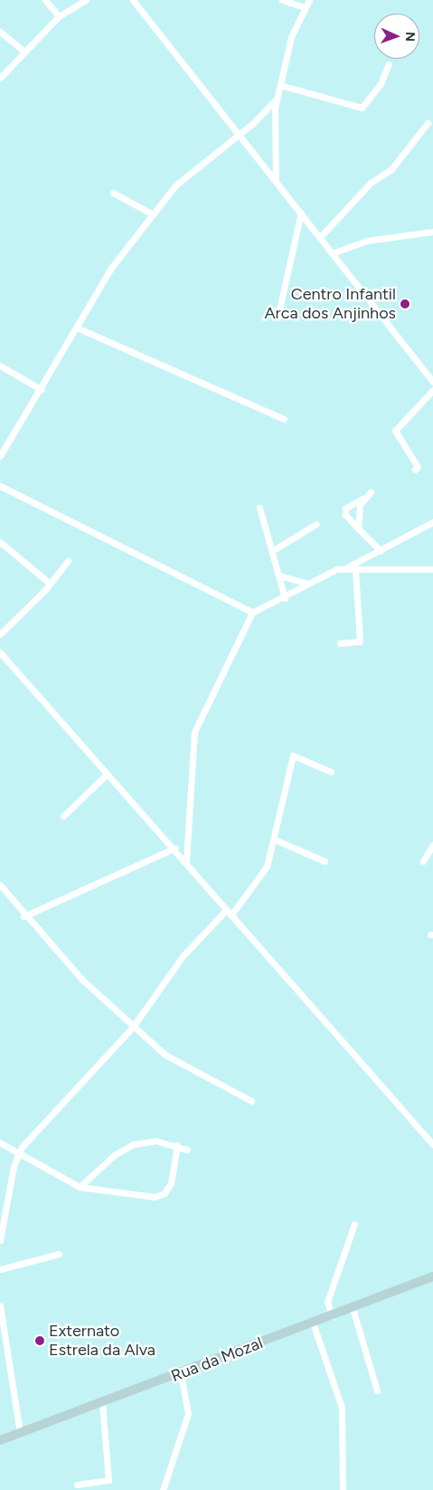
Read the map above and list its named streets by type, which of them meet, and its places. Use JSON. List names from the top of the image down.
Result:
{
  "streets": {
    "main road": ["Rua da Mozal"]
  },
  "places": ["Centro Infantil Arca dos Anjinhos", "Externato Estrela da Alva"],
  "north": "right"
}
